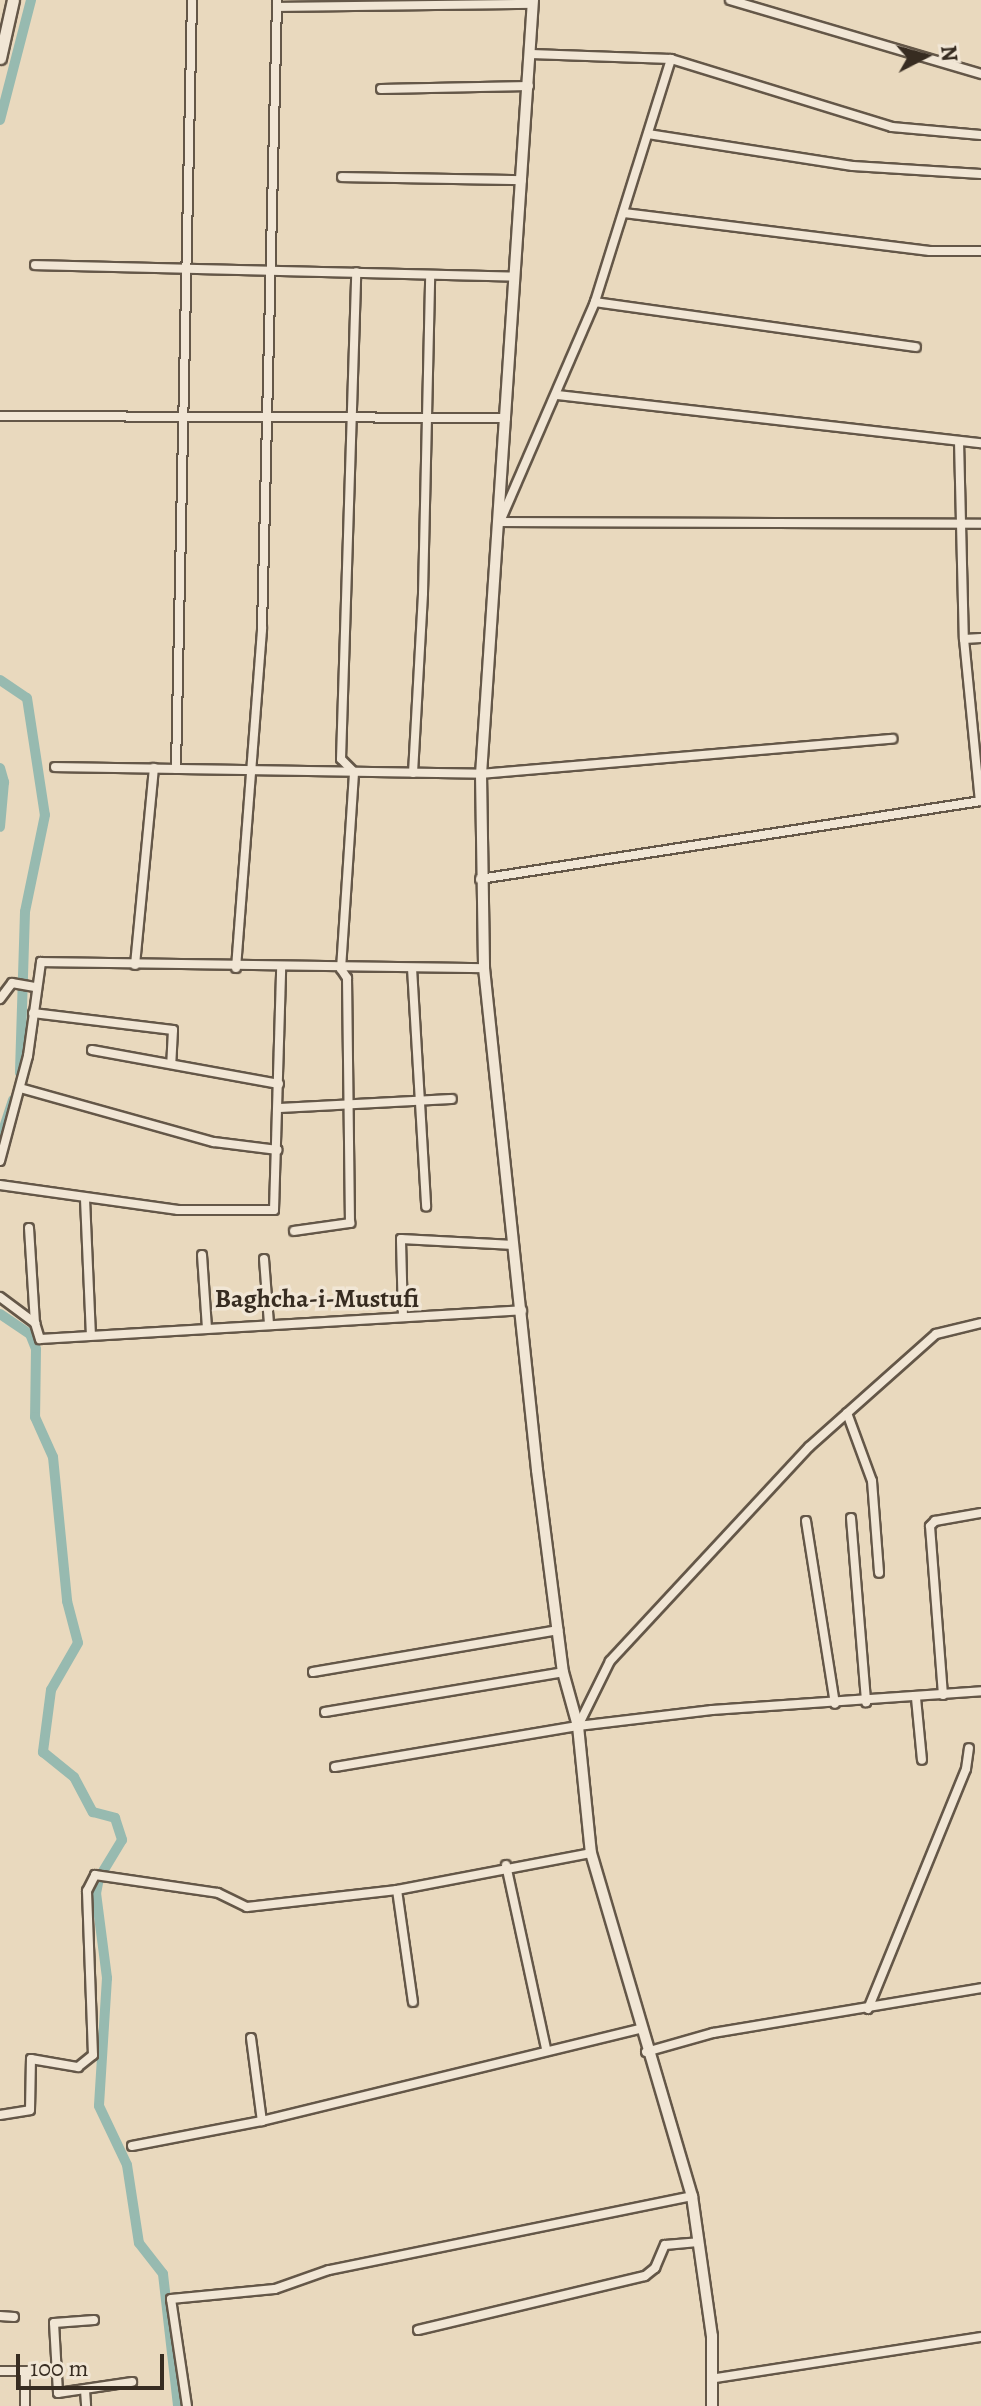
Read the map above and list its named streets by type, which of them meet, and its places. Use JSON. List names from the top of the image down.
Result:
{
  "districts": ["Baghcha-i-Mustufi"],
  "scale_bar": "100 m",
  "north": "right"
}
